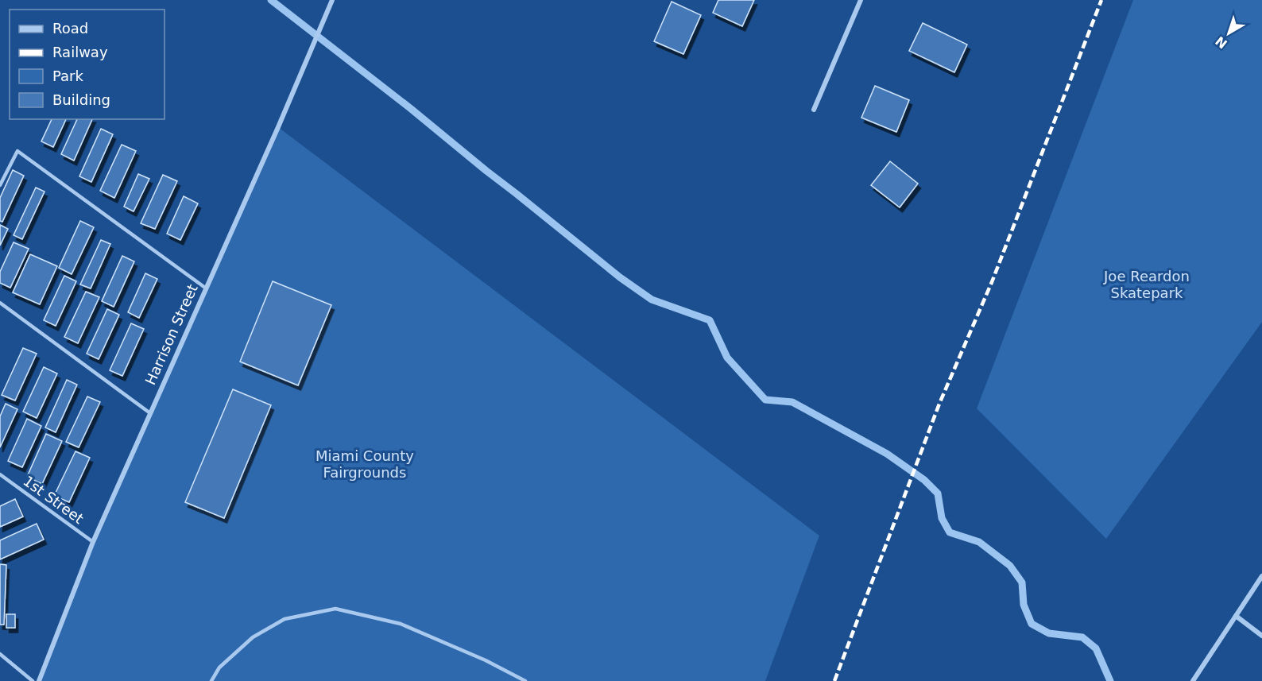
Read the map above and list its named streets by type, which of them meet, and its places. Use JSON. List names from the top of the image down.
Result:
{
  "streets": {
    "street": ["Harrison Street"],
    "lane": ["1st Street"]
  },
  "crossings": [
    ["Harrison Street", "1st Street"]
  ],
  "parks": ["Joe Reardon Skatepark", "Miami County Fairgrounds"],
  "legend": [
    "Road",
    "Railway",
    "Park",
    "Building"
  ],
  "north": "bottom left"
}
